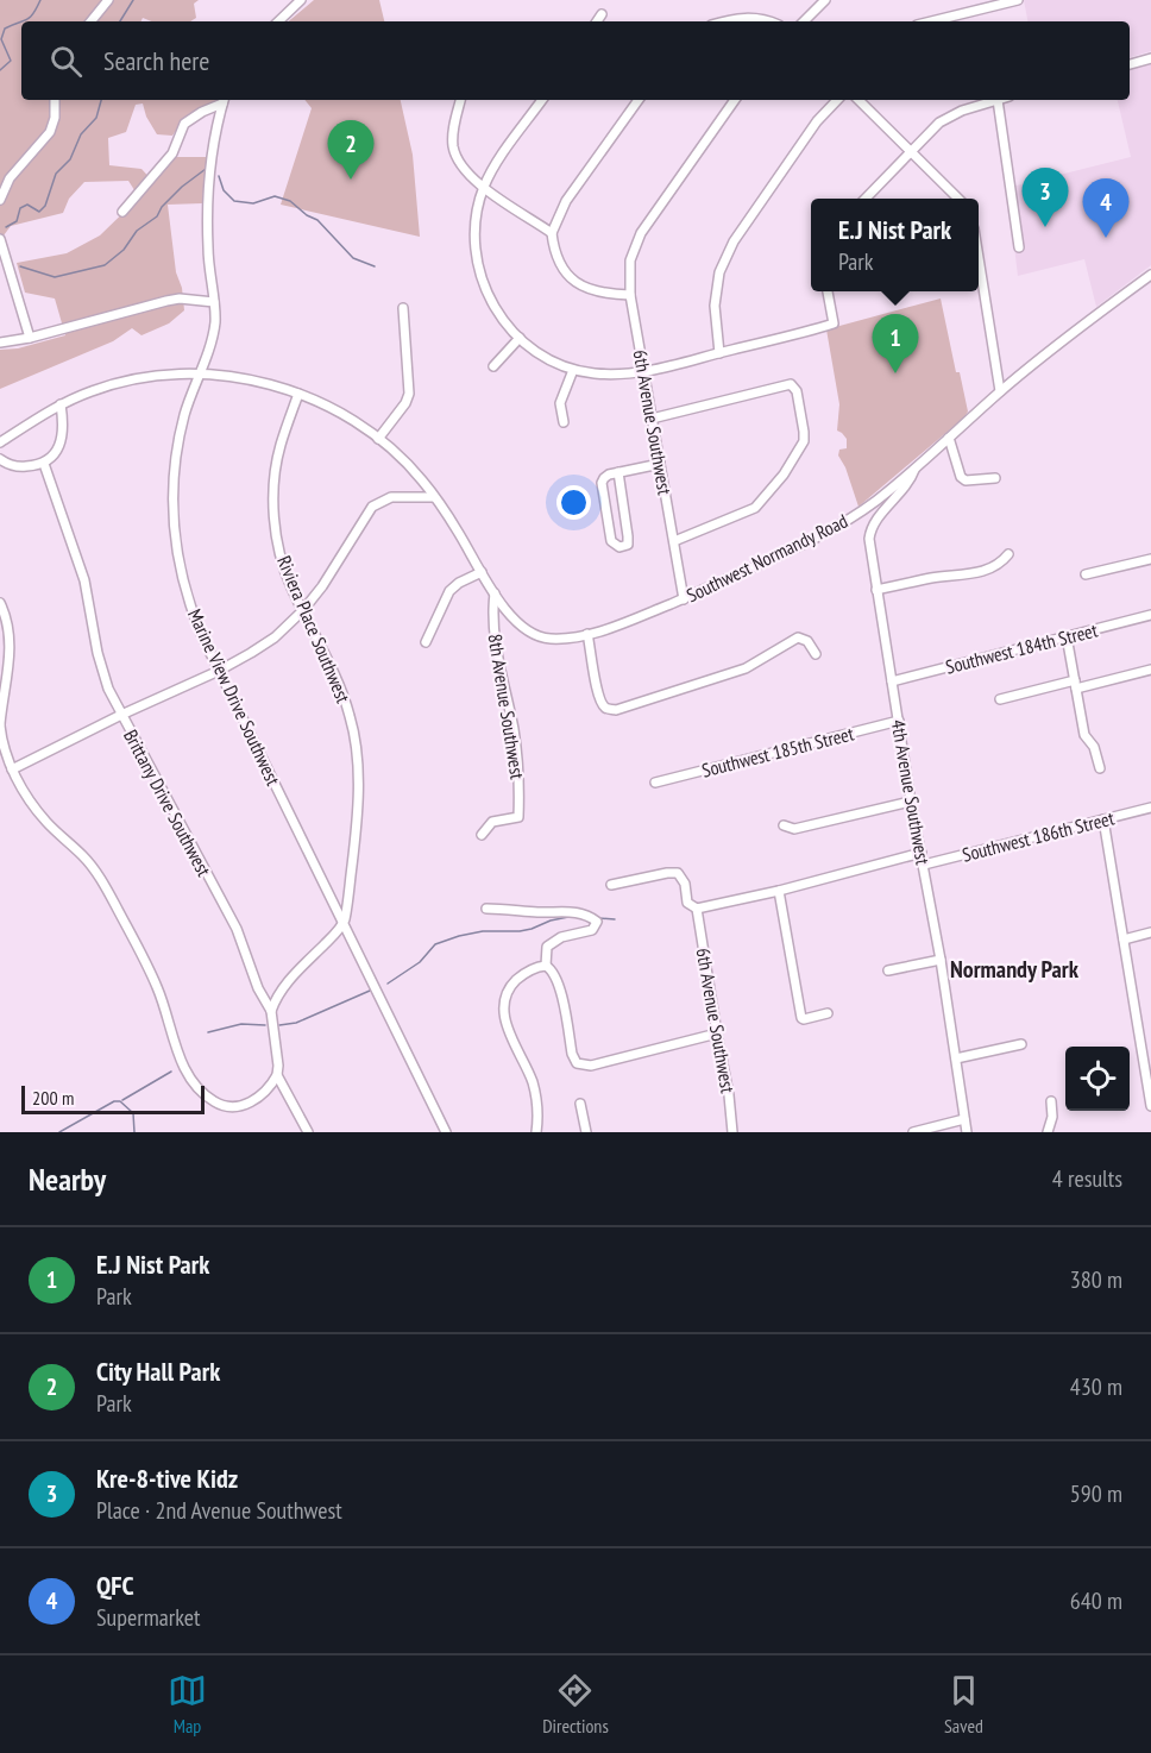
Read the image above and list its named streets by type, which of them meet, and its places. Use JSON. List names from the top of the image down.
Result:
{
  "streets": {
    "street": [
      "6th Avenue Southwest",
      "Southwest Normandy Road",
      "Riviera Place Southwest",
      "Southwest 184th Street",
      "Marine View Drive Southwest",
      "8th Avenue Southwest",
      "Southwest 185th Street",
      "4th Avenue Southwest",
      "Brittany Drive Southwest",
      "Southwest 186th Street"
    ]
  },
  "crossings": [
    ["6th Avenue Southwest", "Southwest Normandy Road"],
    ["Southwest Normandy Road", "Riviera Place Southwest"],
    ["Southwest Normandy Road", "Marine View Drive Southwest"],
    ["Southwest Normandy Road", "8th Avenue Southwest"],
    ["Southwest Normandy Road", "4th Avenue Southwest"],
    ["Riviera Place Southwest", "Marine View Drive Southwest"],
    ["Southwest 184th Street", "4th Avenue Southwest"],
    ["Southwest 185th Street", "4th Avenue Southwest"],
    ["4th Avenue Southwest", "Southwest 186th Street"]
  ],
  "districts": ["Normandy Park"],
  "scale_bar": "200 m",
  "page": {
    "search": "Search here",
    "pins": [
      "2",
      "3",
      "4",
      "1"
    ],
    "popup": ["E.J Nist Park", "Park"],
    "scale": "200 m",
    "heading": ["Nearby", "4 results"],
    "list": [
      {
        "mark": "1",
        "name": "E.J Nist Park",
        "note": "Park",
        "value": "380 m"
      },
      {
        "mark": "2",
        "name": "City Hall Park",
        "note": "Park",
        "value": "430 m"
      },
      {
        "mark": "3",
        "name": "Kre-8-tive Kidz",
        "note": "Place · 2nd Avenue Southwest",
        "value": "590 m"
      },
      {
        "mark": "4",
        "name": "QFC",
        "note": "Supermarket",
        "value": "640 m"
      }
    ],
    "nav": ["Map", "Directions", "Saved"]
  }
}
